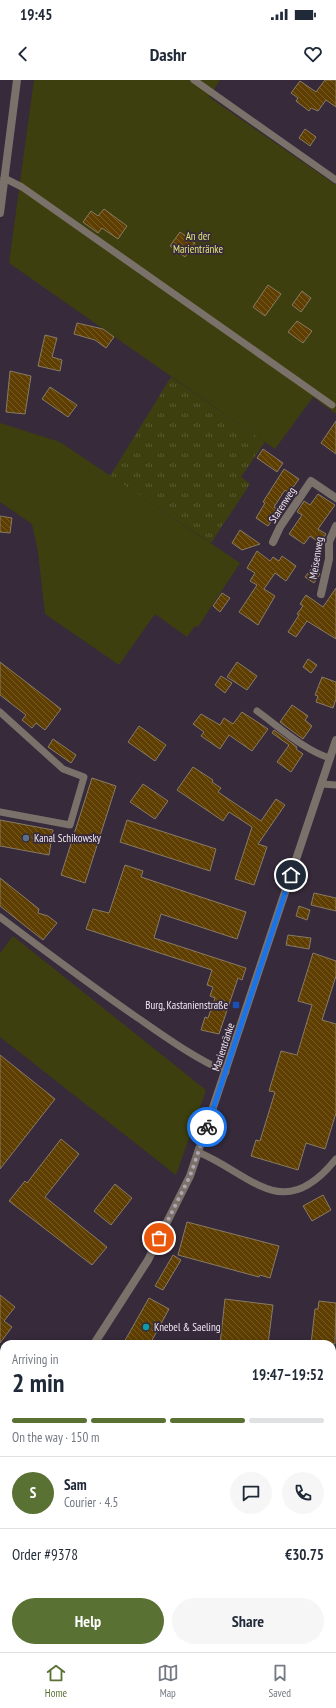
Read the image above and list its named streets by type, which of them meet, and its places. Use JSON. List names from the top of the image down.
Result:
{
  "streets": {
    "street": ["Starenweg", "Meisenweg", "Marientränke"]
  },
  "parks": ["An der Marientränke"],
  "places": {
    "other": ["Kanal Schikowsky", "Knebel & Saeling"],
    "transit": ["Burg, Kastanienstraße"]
  },
  "page": {
    "status": "19:45",
    "header": "Dashr",
    "heading": ["2 min", "Arriving in", "19:47–19:52"],
    "panel": [
      "Sam",
      "Courier · 4.5",
      "Order #9378",
      "€30.75"
    ],
    "bar": "On the way · 150 m",
    "round": "S",
    "buttons": ["Help", "Share"],
    "tabs": ["Home", "Map", "Saved"]
  }
}
